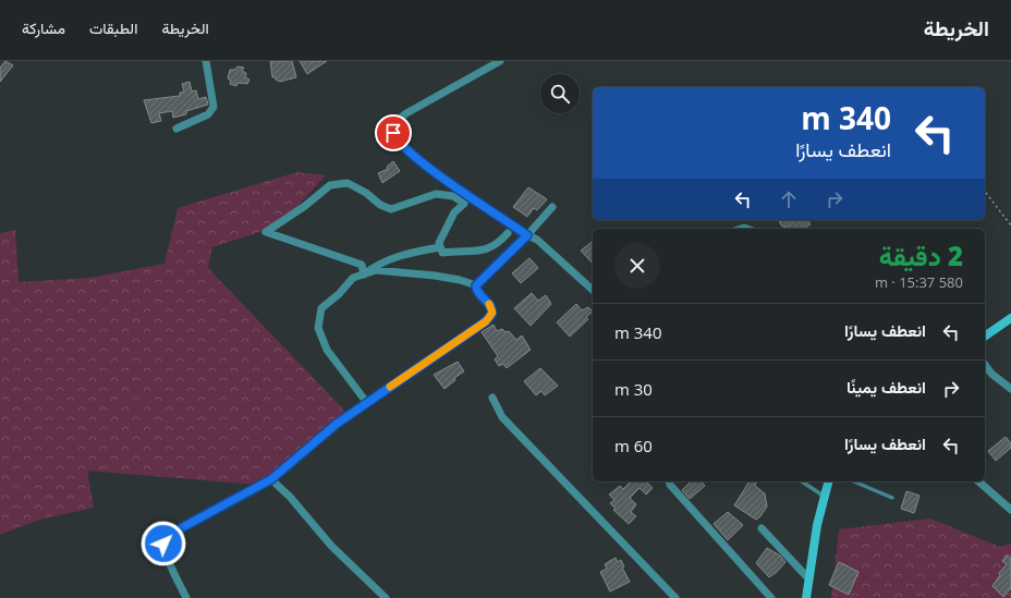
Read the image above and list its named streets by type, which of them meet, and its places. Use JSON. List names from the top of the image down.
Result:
{
  "page": {
    "header": "الخريطة",
    "nav": ["الخريطة", "الطبقات", "مشاركة"],
    "turn": ["340 m", "انعطف يسارًا"],
    "heading": ["2 دقيقة", "580 m · 15:37"],
    "list": [
      {
        "name": "انعطف يسارًا",
        "value": "340 m"
      },
      {
        "name": "انعطف يمينًا",
        "value": "30 m"
      },
      {
        "name": "انعطف يسارًا",
        "value": "60 m"
      }
    ]
  }
}
